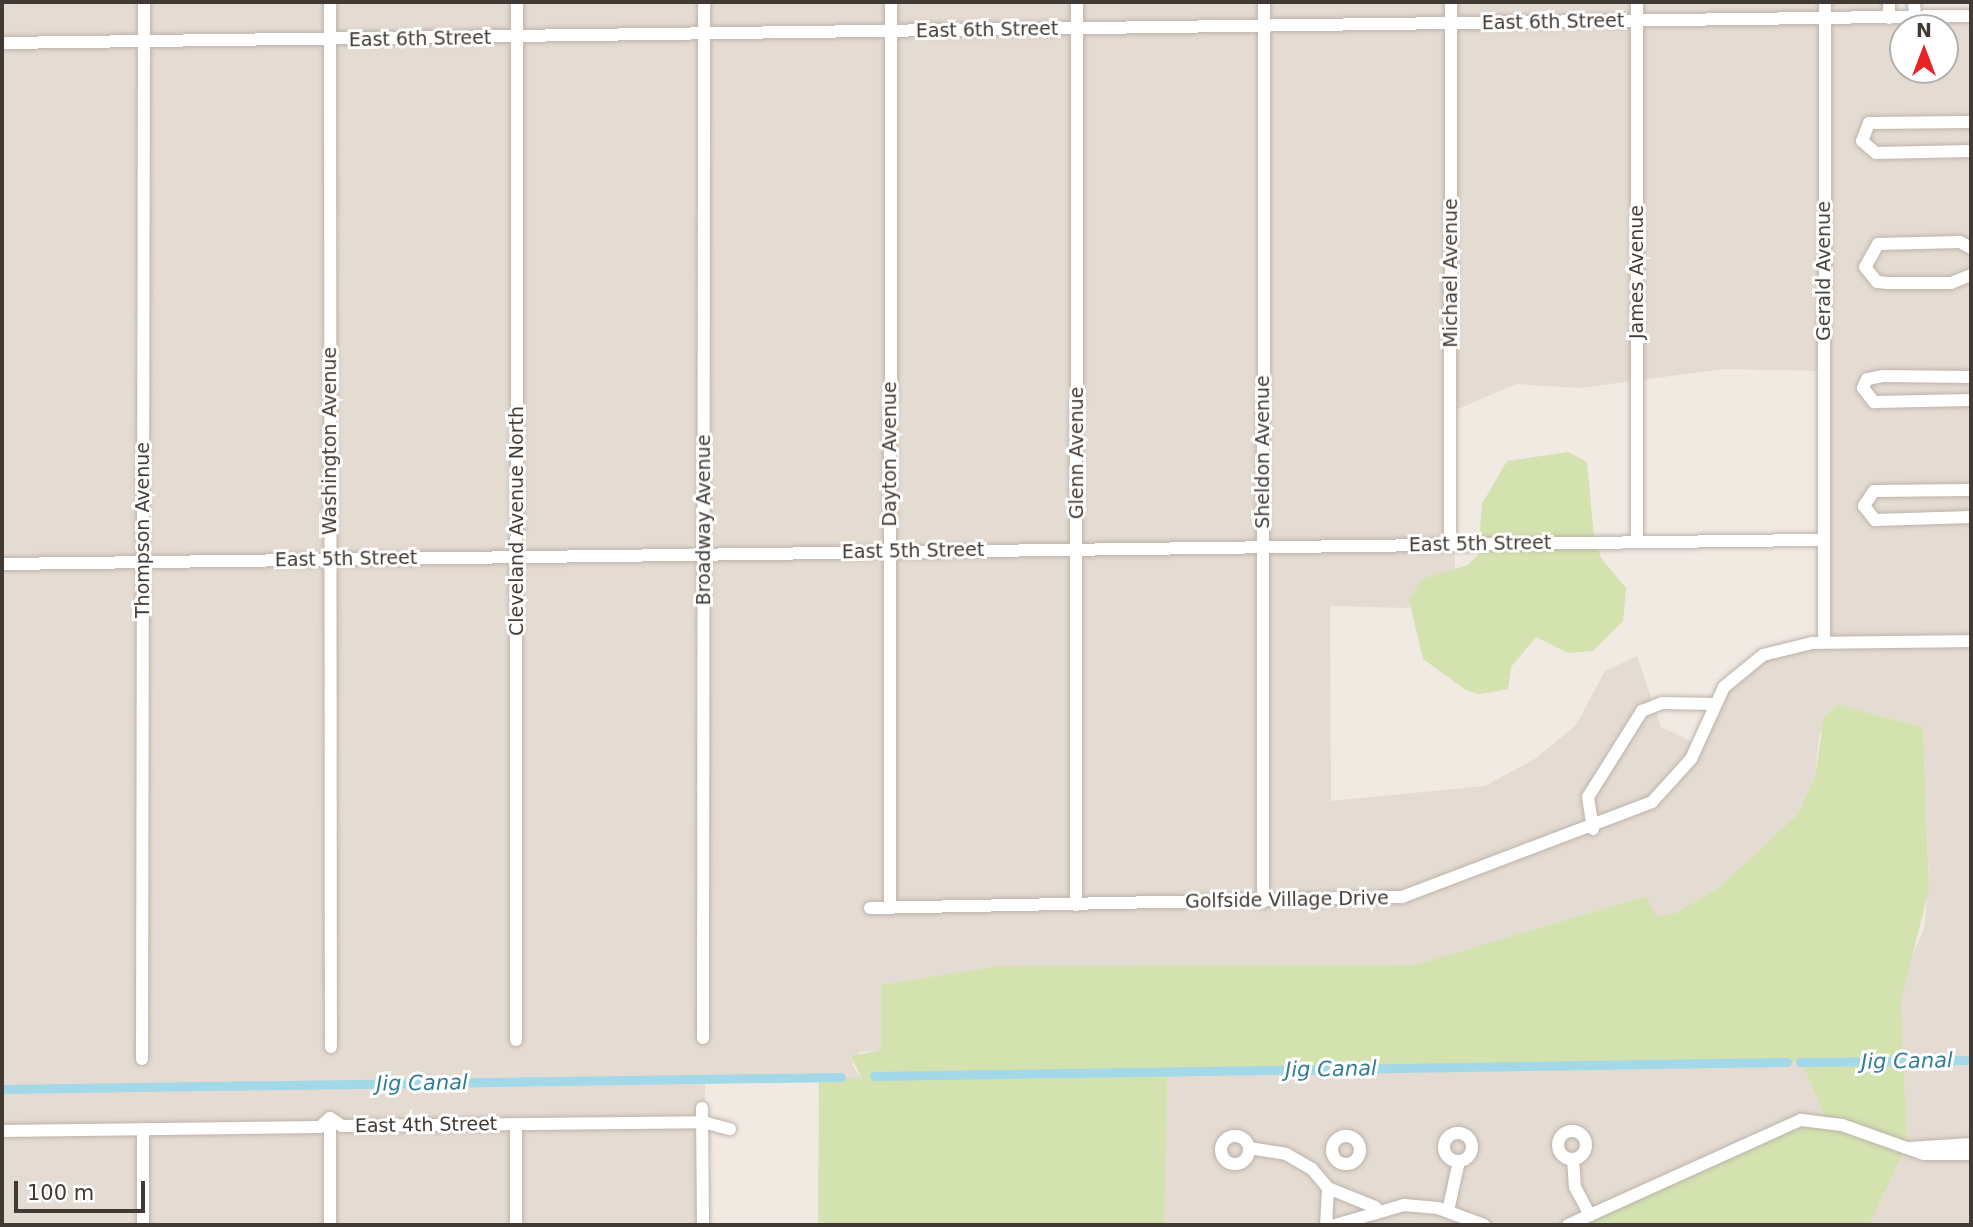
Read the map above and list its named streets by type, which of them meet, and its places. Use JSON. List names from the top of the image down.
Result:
{
  "streets": {
    "street": [
      "East 6th Street",
      "Gerald Avenue",
      "James Avenue",
      "Michael Avenue",
      "Washington Avenue",
      "Sheldon Avenue",
      "Glenn Avenue",
      "Dayton Avenue",
      "Broadway Avenue",
      "Cleveland Avenue North",
      "Thompson Avenue",
      "East 5th Street",
      "Golfside Village Drive",
      "East 4th Street"
    ]
  },
  "crossings": [
    ["East 6th Street", "Gerald Avenue"],
    ["East 6th Street", "James Avenue"],
    ["East 6th Street", "Michael Avenue"],
    ["East 6th Street", "Washington Avenue"],
    ["East 6th Street", "Sheldon Avenue"],
    ["East 6th Street", "Glenn Avenue"],
    ["East 6th Street", "Dayton Avenue"],
    ["East 6th Street", "Broadway Avenue"],
    ["East 6th Street", "Cleveland Avenue North"],
    ["East 6th Street", "Thompson Avenue"],
    ["Gerald Avenue", "East 5th Street"],
    ["James Avenue", "East 5th Street"],
    ["Michael Avenue", "East 5th Street"],
    ["Washington Avenue", "East 5th Street"],
    ["Sheldon Avenue", "East 5th Street"],
    ["Sheldon Avenue", "Golfside Village Drive"],
    ["Glenn Avenue", "East 5th Street"],
    ["Glenn Avenue", "Golfside Village Drive"],
    ["Dayton Avenue", "East 5th Street"],
    ["Dayton Avenue", "Golfside Village Drive"],
    ["Broadway Avenue", "East 5th Street"],
    ["Cleveland Avenue North", "East 5th Street"],
    ["Thompson Avenue", "East 5th Street"]
  ],
  "water": ["Jig Canal"],
  "scale_bar": "100 m",
  "north": "top"
}
